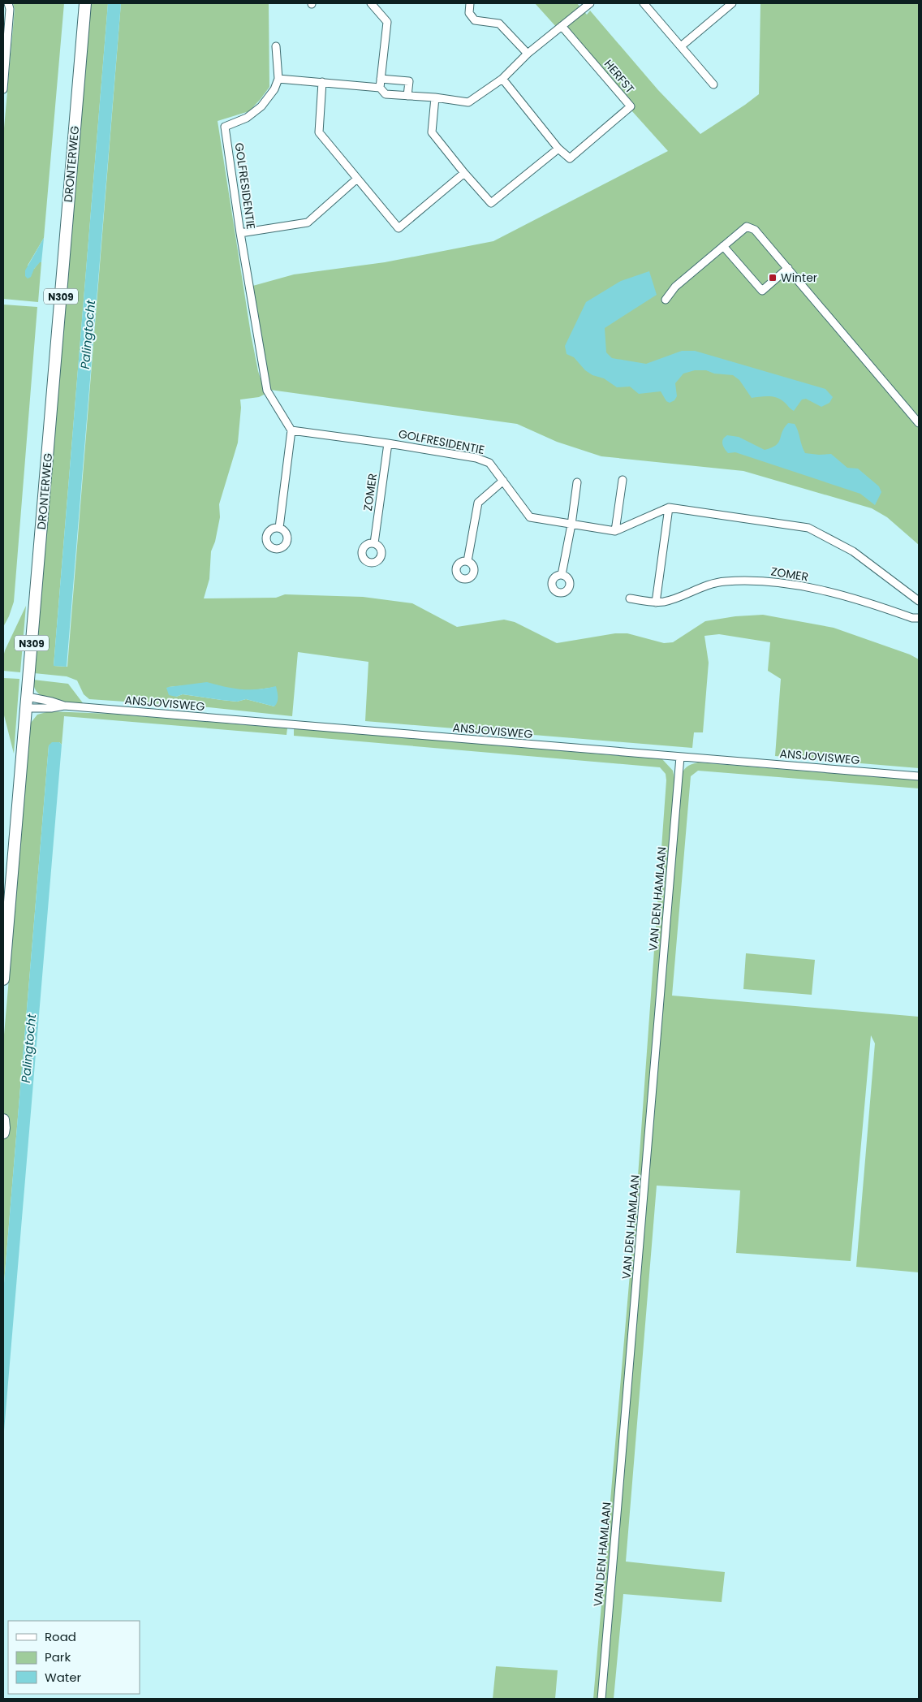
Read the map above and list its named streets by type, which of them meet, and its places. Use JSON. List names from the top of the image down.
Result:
{
  "streets": {
    "main road": ["DRONTERWEG", "N309"],
    "street": [
      "HERFST",
      "GOLFRESIDENTIE",
      "ZOMER",
      "ANSJOVISWEG",
      "VAN DEN HAMLAAN"
    ]
  },
  "crossings": [
    ["DRONTERWEG", "ANSJOVISWEG"],
    ["GOLFRESIDENTIE", "ZOMER"],
    ["ANSJOVISWEG", "VAN DEN HAMLAAN"]
  ],
  "water": ["Palingtocht"],
  "places": {
    "transit": ["Winter"]
  },
  "legend": ["Road", "Park", "Water"]
}
